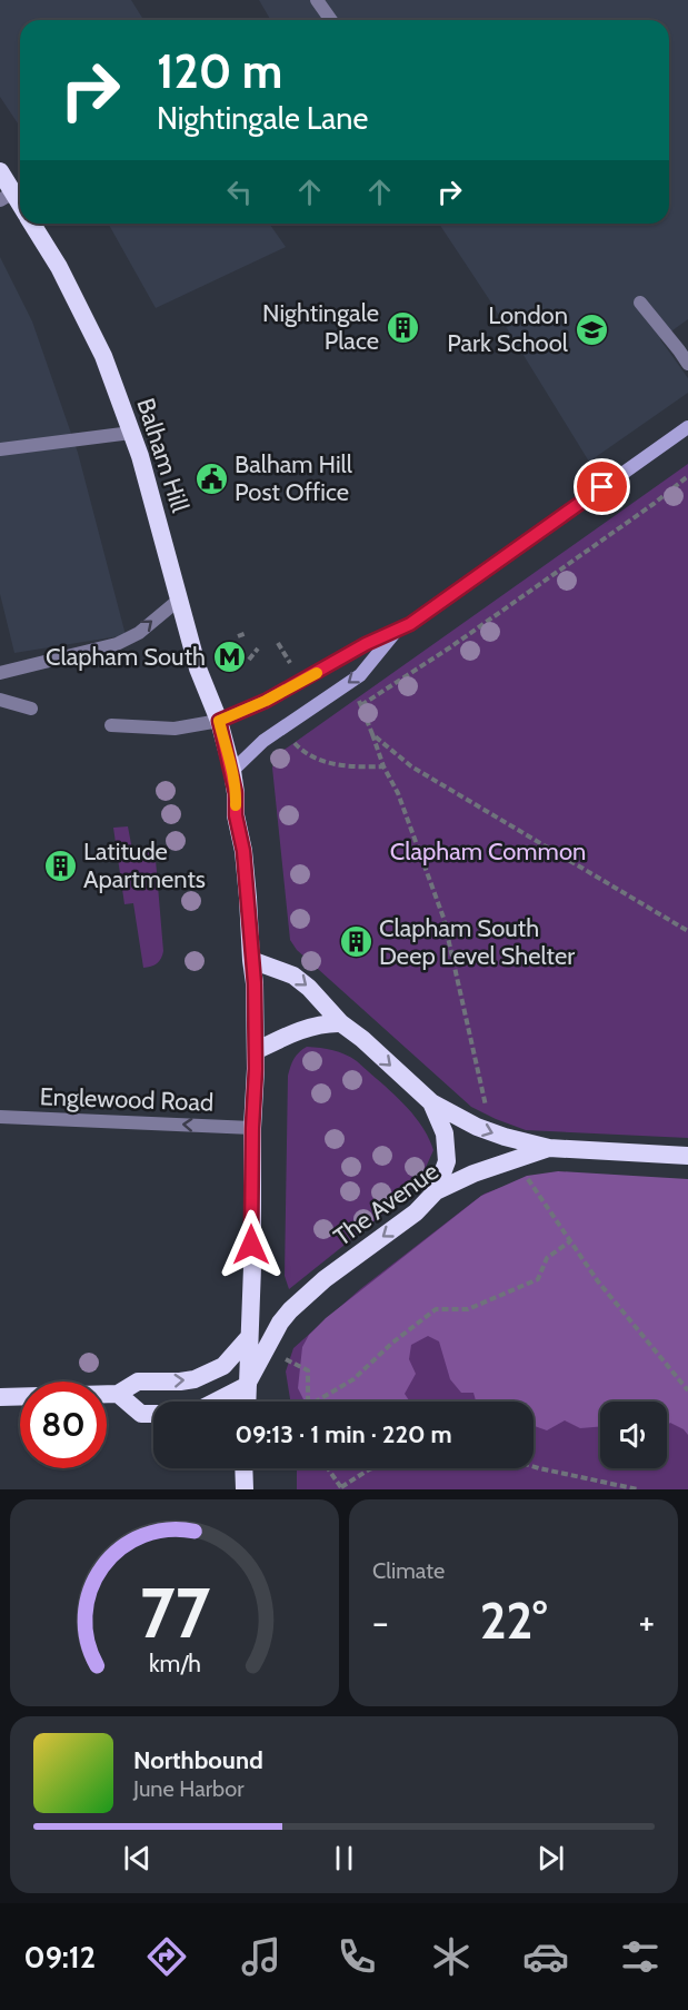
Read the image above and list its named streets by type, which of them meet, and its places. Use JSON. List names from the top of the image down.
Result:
{
  "streets": {
    "highway": ["Balham Hill", "The Avenue"],
    "street": ["Englewood Road"]
  },
  "crossings": [
    ["Balham Hill", "Englewood Road"],
    ["Balham Hill", "The Avenue"]
  ],
  "one_way": ["Englewood Road", "The Avenue"],
  "parks": ["Clapham Common"],
  "places": {
    "building": ["Nightingale Place", "Latitude Apartments", "Clapham South Deep Level Shelter"],
    "school or university": ["London Park School"],
    "public building": ["Balham Hill Post Office"],
    "metro station": ["Clapham South"]
  },
  "page": {
    "turn": ["120 m", "Nightingale Lane"],
    "limit": "80",
    "trip": "09:13 · 1 min · 220 m",
    "tile": "Climate",
    "heat": ["−", "22°", "+"],
    "song": ["Northbound", "June Harbor"],
    "tabs": "09:12",
    "gauge": ["77", "km/h"]
  }
}
